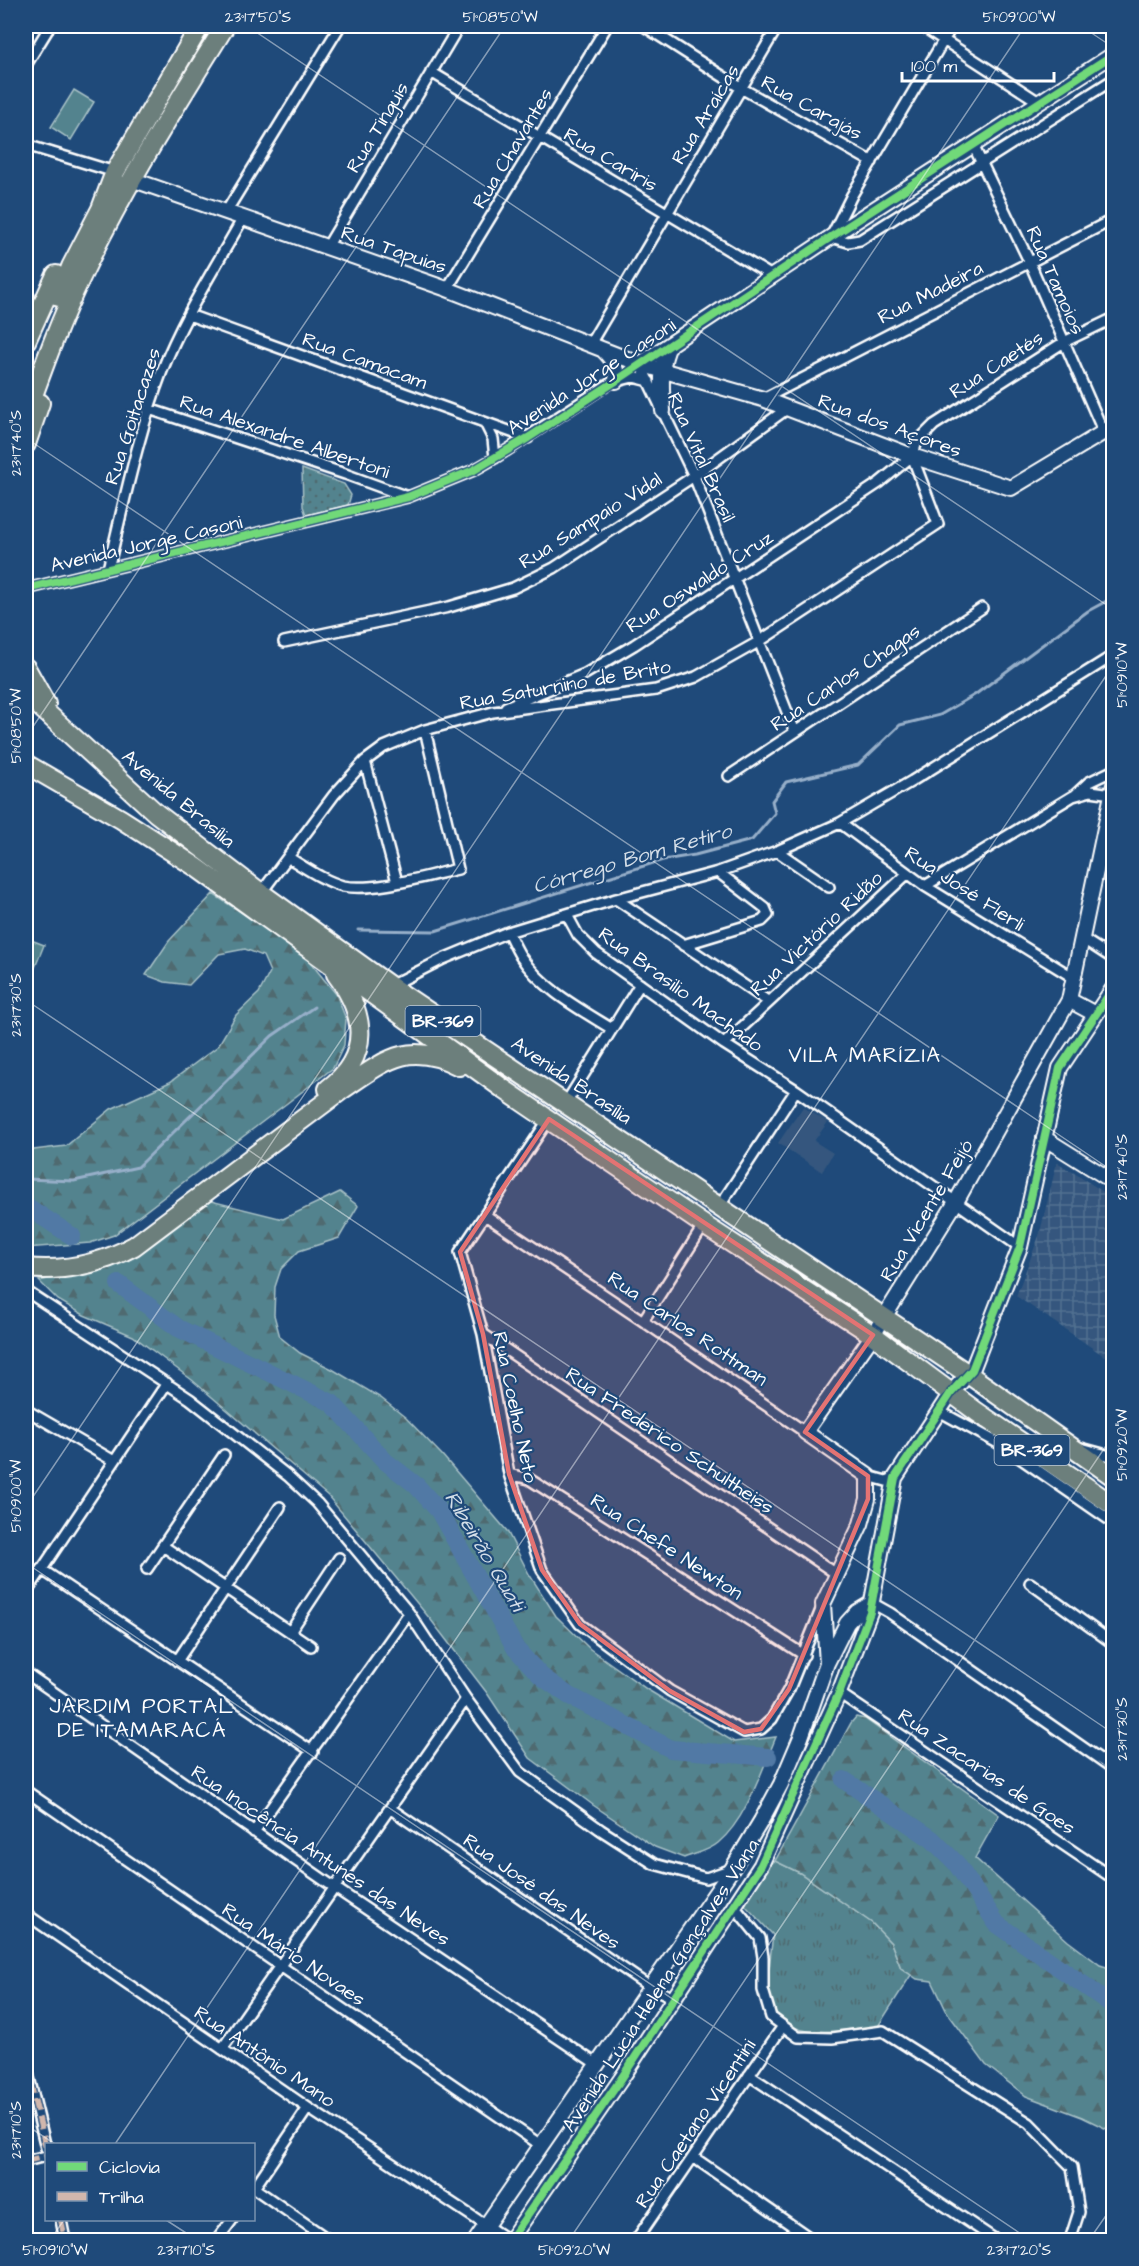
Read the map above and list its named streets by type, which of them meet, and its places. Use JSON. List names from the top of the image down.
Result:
{
  "streets": {
    "highway": ["Avenida Brasília", "BR-369"],
    "street": [
      "Rua Carajás",
      "Rua Araícas",
      "Rua Tinguis",
      "Rua Chavantes",
      "Rua Cariris",
      "Rua Tapuias",
      "Rua Tamoios",
      "Rua Madeira",
      "Rua Camacam",
      "Rua Caetés",
      "Avenida Jorge Casoni",
      "Rua Goitacazes",
      "Rua dos Açores",
      "Rua Alexandre Albertoni",
      "Rua Vital Brasil",
      "Rua Sampaio Vidal",
      "Rua Oswaldo Cruz",
      "Rua Carlos Chagas",
      "Rua Saturnino de Brito",
      "Rua José FIerli",
      "Rua Victório Ridão",
      "Rua Brasilio Machado",
      "Rua Vicente Feijó",
      "Rua Carlos Rottman",
      "Rua Coelho Neto",
      "Rua Frederico Schultheiss",
      "Rua Chefe Newton",
      "Rua Zacarias de Goes",
      "Rua Inocência Antunes das Neves",
      "Rua José das Neves",
      "Rua Mário Novaes",
      "Avenida Lúcia Helena Gonçalves Viana",
      "Rua Antônio Mano",
      "Rua Caetano Vicentini"
    ]
  },
  "crossings": [
    ["Rua Carajás", "Rua Araícas"],
    ["Rua Araícas", "Rua Cariris"],
    ["Rua Araícas", "Rua Tapuias"],
    ["Rua Tinguis", "Rua Cariris"],
    ["Rua Tinguis", "Rua Tapuias"],
    ["Rua Chavantes", "Rua Cariris"],
    ["Rua Chavantes", "Rua Tapuias"],
    ["Rua Cariris", "Avenida Jorge Casoni"],
    ["Rua Tapuias", "Avenida Jorge Casoni"],
    ["Rua Tapuias", "Rua Goitacazes"],
    ["Rua Tapuias", "Rua dos Açores"],
    ["Rua Tapuias", "Rua Vital Brasil"],
    ["Rua Tamoios", "Rua Madeira"],
    ["Rua Tamoios", "Rua Caetés"],
    ["Rua Tamoios", "Avenida Jorge Casoni"],
    ["Rua Tamoios", "Rua dos Açores"],
    ["Rua Madeira", "Rua dos Açores"],
    ["Rua Camacam", "Avenida Jorge Casoni"],
    ["Rua Camacam", "Rua Goitacazes"],
    ["Rua Caetés", "Rua dos Açores"],
    ["Rua Caetés", "Rua Oswaldo Cruz"],
    ["Rua Caetés", "Rua Saturnino de Brito"],
    ["Avenida Jorge Casoni", "Rua Goitacazes"],
    ["Avenida Jorge Casoni", "Rua dos Açores"],
    ["Avenida Jorge Casoni", "Rua Alexandre Albertoni"],
    ["Avenida Jorge Casoni", "Rua Vital Brasil"],
    ["Rua Goitacazes", "Rua Alexandre Albertoni"],
    ["Rua dos Açores", "Rua Vital Brasil"],
    ["Rua dos Açores", "Rua Sampaio Vidal"],
    ["Rua dos Açores", "Rua Oswaldo Cruz"],
    ["Rua dos Açores", "Rua Saturnino de Brito"],
    ["Rua Vital Brasil", "Rua Sampaio Vidal"],
    ["Rua Vital Brasil", "Rua Oswaldo Cruz"],
    ["Rua Vital Brasil", "Rua Carlos Chagas"],
    ["Rua Vital Brasil", "Rua Saturnino de Brito"],
    ["Rua Oswaldo Cruz", "Rua Saturnino de Brito"],
    ["Rua Saturnino de Brito", "Avenida Brasília"],
    ["Avenida Brasília", "Rua Vicente Feijó"],
    ["Avenida Brasília", "Rua Coelho Neto"],
    ["Rua José FIerli", "Rua Victório Ridão"],
    ["Rua José FIerli", "Rua Vicente Feijó"],
    ["Rua Victório Ridão", "Rua Brasilio Machado"],
    ["Rua Brasilio Machado", "Rua Vicente Feijó"],
    ["Rua Vicente Feijó", "Rua Carlos Rottman"],
    ["Rua Carlos Rottman", "Rua Coelho Neto"],
    ["Rua Coelho Neto", "Rua Frederico Schultheiss"],
    ["Rua Coelho Neto", "Rua Chefe Newton"],
    ["Rua Zacarias de Goes", "Avenida Lúcia Helena Gonçalves Viana"],
    ["Rua Inocência Antunes das Neves", "Avenida Lúcia Helena Gonçalves Viana"],
    ["Rua José das Neves", "Avenida Lúcia Helena Gonçalves Viana"],
    ["Rua Mário Novaes", "Avenida Lúcia Helena Gonçalves Viana"],
    ["Avenida Lúcia Helena Gonçalves Viana", "Rua Antônio Mano"]
  ],
  "districts": ["VILA MARÍZIA", "JARDIM PORTAL DE ITAMARACÁ"],
  "water": ["Córrego Bom Retiro", "Ribeirão Quati"],
  "legend": ["Ciclovia", "Trilha"],
  "scale_bar": "100 m",
  "coordinates": [
    "23°17'50\"S",
    "51°08'50\"W",
    "51°09'00\"W",
    "23°17'40\"S",
    "51°09'10\"W",
    "23°17'30\"S",
    "51°09'20\"W",
    "23°17'10\"S",
    "23°17'20\"S"
  ]
}
